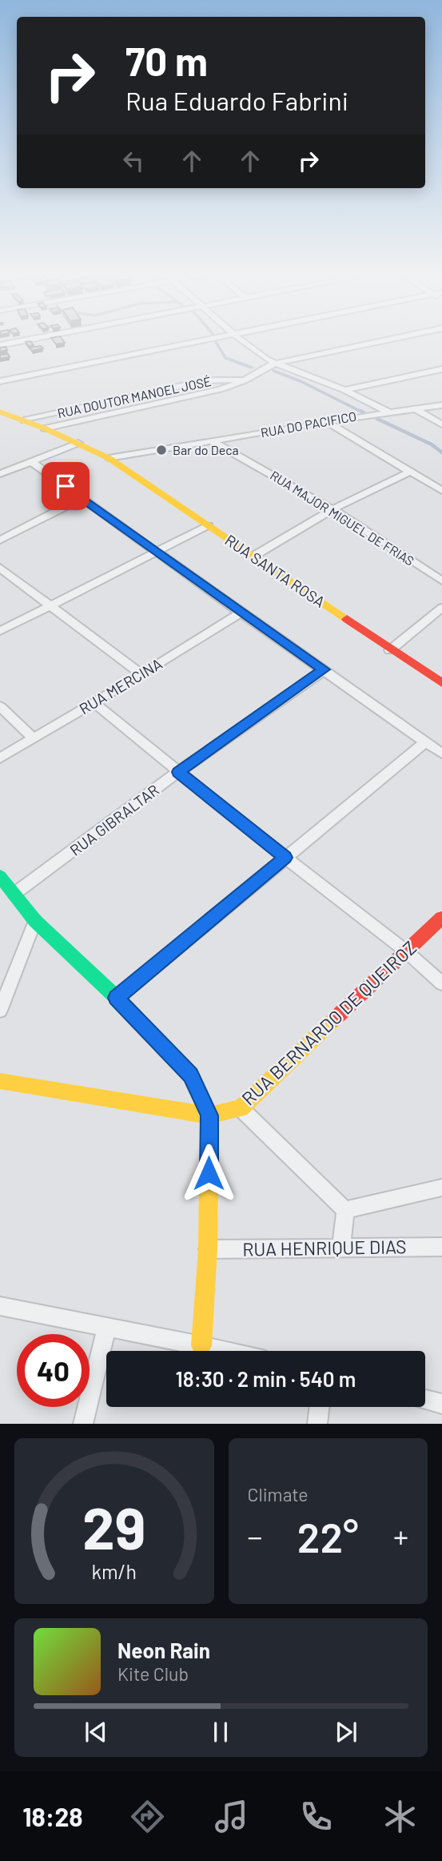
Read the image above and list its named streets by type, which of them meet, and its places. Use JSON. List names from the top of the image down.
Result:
{
  "streets": {
    "street": [
      "RUA DOUTOR MANOEL JOSÉ",
      "RUA DO PACIFICO",
      "RUA MAJOR MIGUEL DE FRIAS",
      "RUA SANTA ROSA",
      "RUA MERCINA",
      "RUA GIBRALTAR",
      "RUA BERNARDO DE QUEIROZ",
      "RUA HENRIQUE DIAS"
    ]
  },
  "crossings": [
    ["RUA DOUTOR MANOEL JOSÉ", "RUA SANTA ROSA"],
    ["RUA DO PACIFICO", "RUA MAJOR MIGUEL DE FRIAS"],
    ["RUA DO PACIFICO", "RUA SANTA ROSA"]
  ],
  "places": ["Bar do Deca"],
  "page": {
    "turn": ["70 m", "Rua Eduardo Fabrini"],
    "limit": "40",
    "trip": "18:30 · 2 min · 540 m",
    "tile": "Climate",
    "heat": ["−", "22°", "+"],
    "song": ["Neon Rain", "Kite Club"],
    "tabs": "18:28",
    "gauge": ["29", "km/h"]
  }
}
